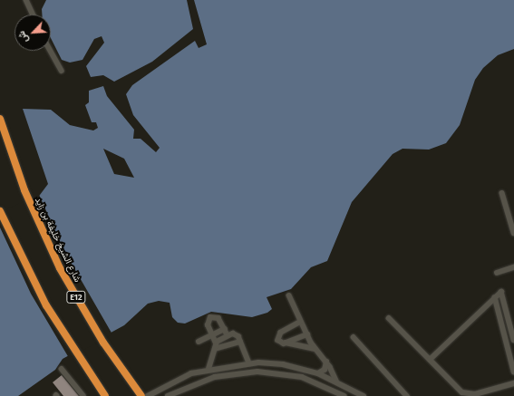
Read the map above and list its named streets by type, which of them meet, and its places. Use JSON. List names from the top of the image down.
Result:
{
  "streets": {
    "highway": ["شارع الشيخ خليفة بن زايد", "E12"]
  },
  "north": "bottom left"
}
